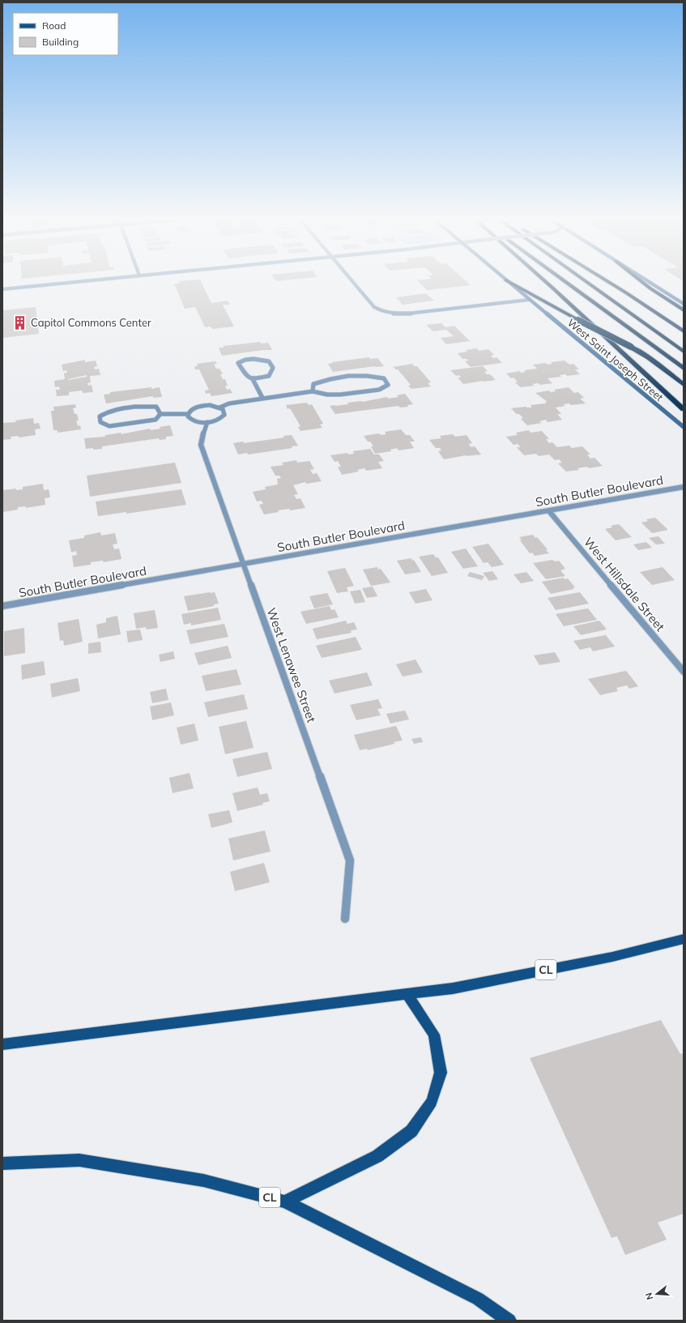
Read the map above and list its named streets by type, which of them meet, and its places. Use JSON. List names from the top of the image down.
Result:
{
  "streets": {
    "main road": ["West Saint Joseph Street", "CL"],
    "street": ["South Butler Boulevard", "West Hillsdale Street", "West Lenawee Street"]
  },
  "crossings": [
    ["South Butler Boulevard", "West Hillsdale Street"],
    ["South Butler Boulevard", "West Lenawee Street"]
  ],
  "places": {
    "building": ["Capitol Commons Center"]
  },
  "legend": ["Road", "Building"],
  "north": "left"
}
